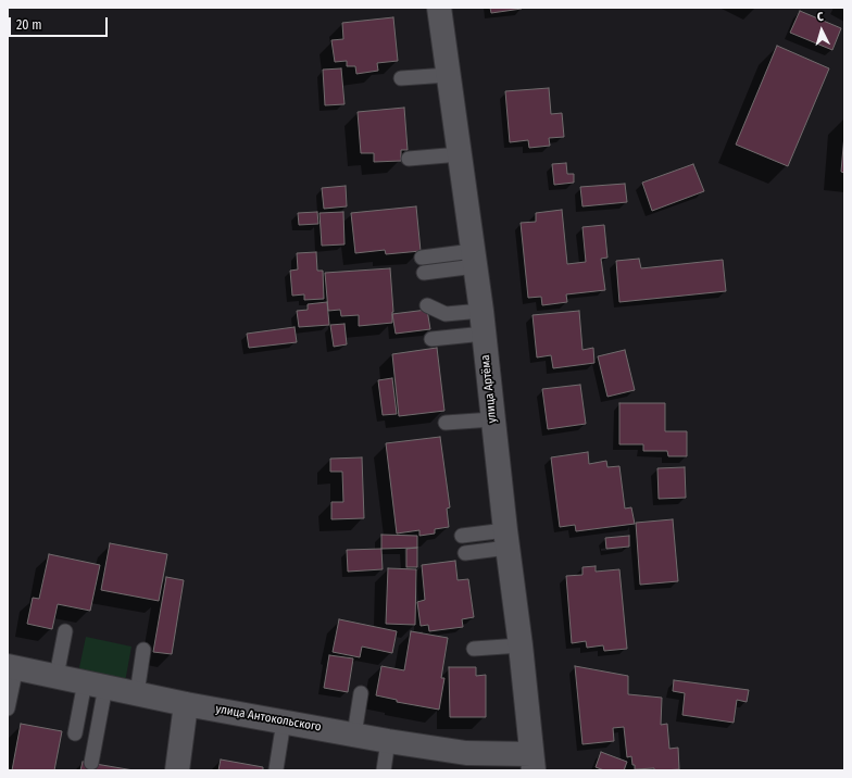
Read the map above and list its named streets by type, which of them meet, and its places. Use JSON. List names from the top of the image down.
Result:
{
  "streets": {
    "street": ["улица Артёма", "улица Антокольского"]
  },
  "crossings": [
    ["улица Артёма", "улица Антокольского"]
  ],
  "scale_bar": "20 m",
  "north": "top"
}
